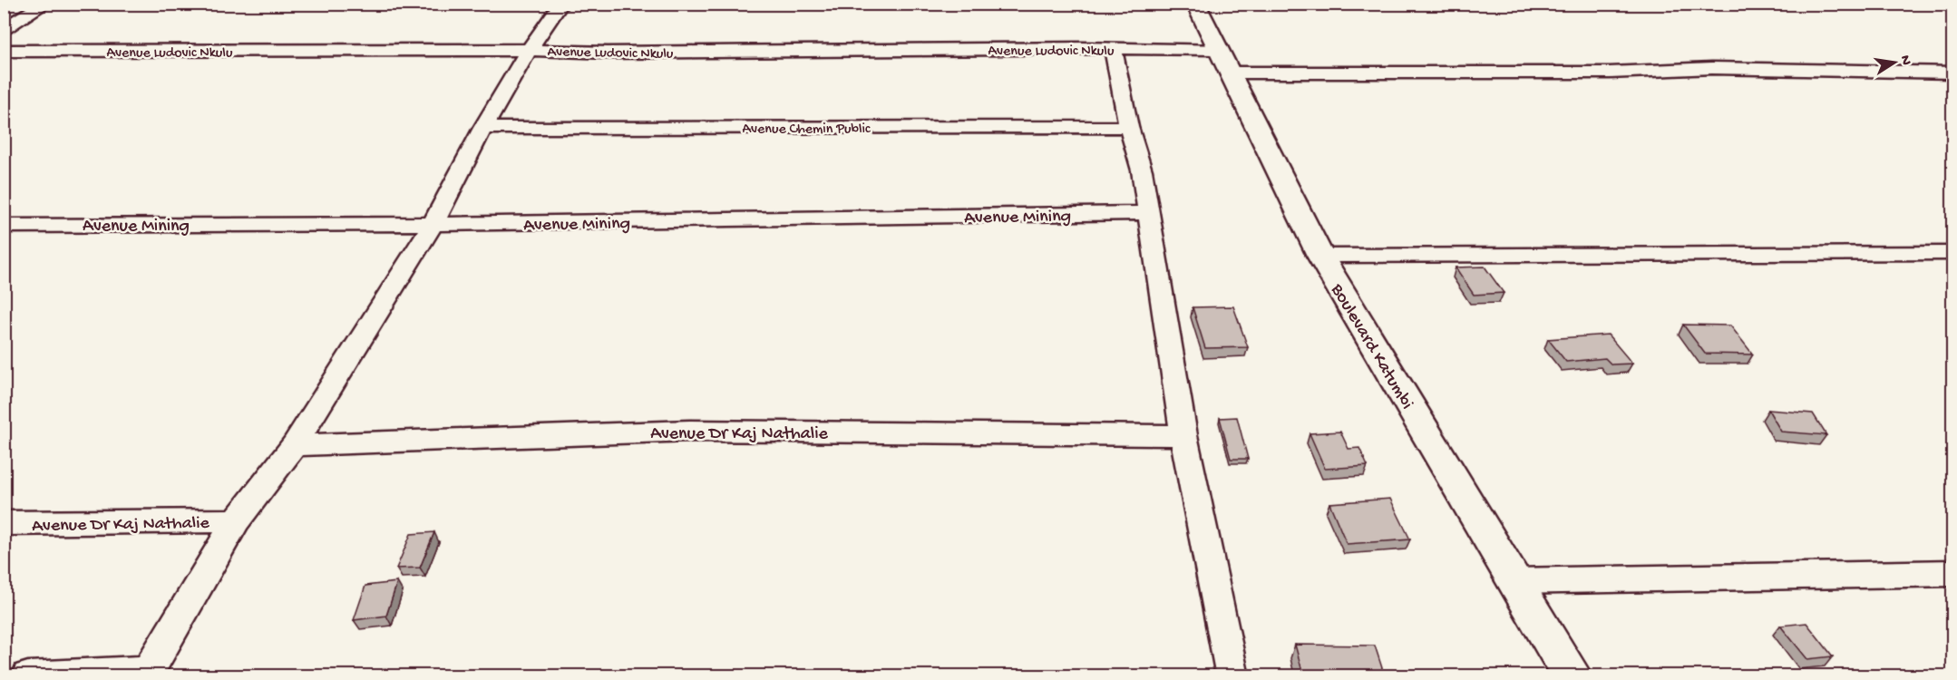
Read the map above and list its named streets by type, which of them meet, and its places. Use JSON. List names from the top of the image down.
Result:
{
  "streets": {
    "street": [
      "Avenue Ludovic Nkulu",
      "Avenue Chemin Public",
      "Avenue Mining",
      "Boulevard Katumbi",
      "Avenue Dr Kaj Nathalie"
    ]
  },
  "crossings": [
    ["Avenue Ludovic Nkulu", "Boulevard Katumbi"]
  ],
  "north": "right"
}
